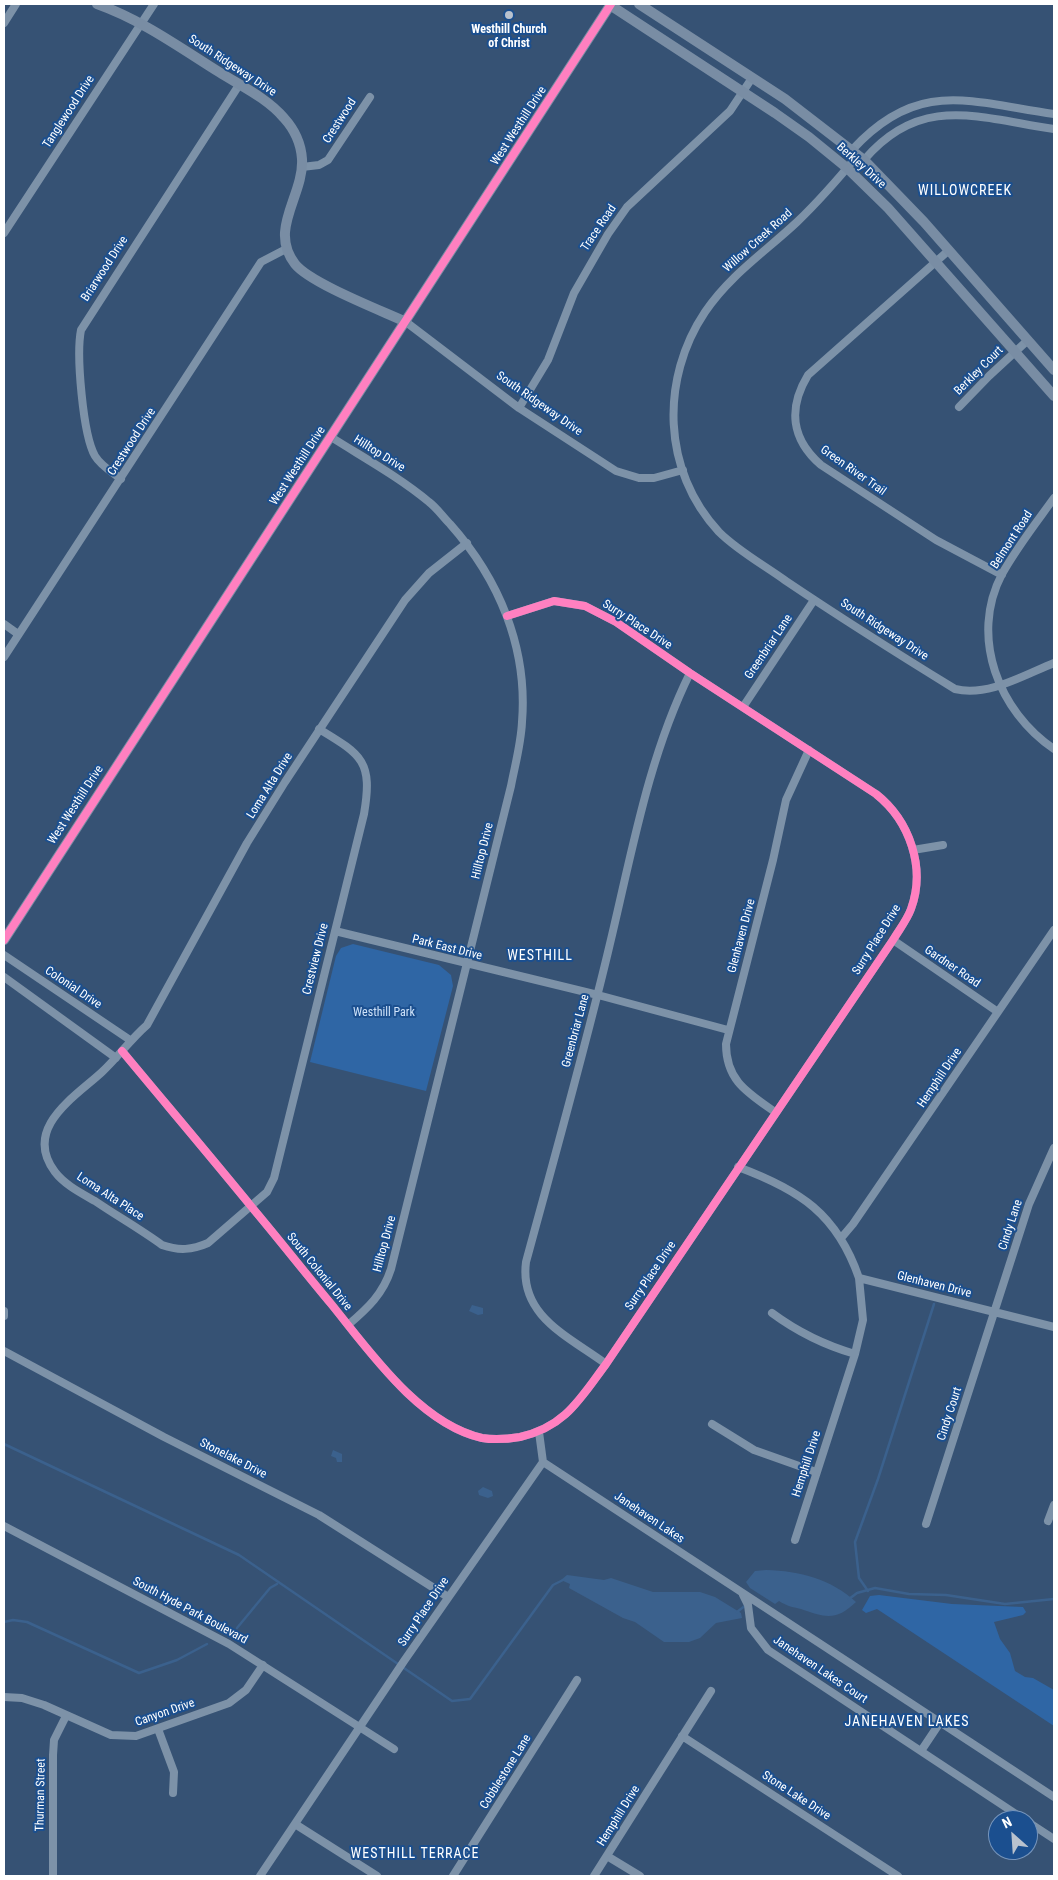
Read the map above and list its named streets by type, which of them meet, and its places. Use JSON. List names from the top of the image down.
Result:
{
  "streets": {
    "street": [
      "South Ridgeway Drive",
      "Tanglewood Drive",
      "Crestwood",
      "West Westhill Drive",
      "Berkley Drive",
      "Trace Road",
      "Willow Creek Road",
      "Briarwood Drive",
      "Berkley Court",
      "Crestwood Drive",
      "Hilltop Drive",
      "Green River Trail",
      "Belmont Road",
      "Surry Place Drive",
      "Greenbriar Lane",
      "Loma Alta Drive",
      "Glenhaven Drive",
      "Park East Drive",
      "Crestview Drive",
      "Gardner Road",
      "Colonial Drive",
      "Hemphill Drive",
      "Loma Alta Place",
      "Cindy Lane",
      "South Colonial Drive",
      "Cindy Court",
      "Stonelake Drive",
      "Janehaven Lakes",
      "South Hyde Park Boulevard",
      "Janehaven Lakes Court",
      "Canyon Drive",
      "Cobblestone Lane",
      "Thurman Street",
      "Stone Lake Drive"
    ]
  },
  "crossings": [
    ["South Ridgeway Drive", "Tanglewood Drive"],
    ["South Ridgeway Drive", "Crestwood"],
    ["South Ridgeway Drive", "West Westhill Drive"],
    ["South Ridgeway Drive", "Trace Road"],
    ["South Ridgeway Drive", "Willow Creek Road"],
    ["South Ridgeway Drive", "Briarwood Drive"],
    ["South Ridgeway Drive", "Crestwood Drive"],
    ["South Ridgeway Drive", "Belmont Road"],
    ["South Ridgeway Drive", "Greenbriar Lane"],
    ["West Westhill Drive", "Berkley Drive"],
    ["West Westhill Drive", "Hilltop Drive"],
    ["Berkley Drive", "Trace Road"],
    ["Berkley Drive", "Willow Creek Road"],
    ["Berkley Drive", "Berkley Court"],
    ["Berkley Drive", "Green River Trail"],
    ["Briarwood Drive", "Crestwood Drive"],
    ["Hilltop Drive", "Surry Place Drive"],
    ["Hilltop Drive", "Loma Alta Drive"],
    ["Hilltop Drive", "Park East Drive"],
    ["Hilltop Drive", "South Colonial Drive"],
    ["Green River Trail", "Belmont Road"],
    ["Surry Place Drive", "Greenbriar Lane"],
    ["Surry Place Drive", "Glenhaven Drive"],
    ["Surry Place Drive", "Gardner Road"],
    ["Surry Place Drive", "South Colonial Drive"],
    ["Surry Place Drive", "Stonelake Drive"],
    ["Surry Place Drive", "Janehaven Lakes"],
    ["Surry Place Drive", "South Hyde Park Boulevard"],
    ["Greenbriar Lane", "Park East Drive"],
    ["Loma Alta Drive", "Crestview Drive"],
    ["Loma Alta Drive", "Colonial Drive"],
    ["Loma Alta Drive", "Loma Alta Place"],
    ["Loma Alta Drive", "South Colonial Drive"],
    ["Glenhaven Drive", "Park East Drive"],
    ["Glenhaven Drive", "Hemphill Drive"],
    ["Glenhaven Drive", "Cindy Lane"],
    ["Glenhaven Drive", "Cindy Court"],
    ["Park East Drive", "Crestview Drive"],
    ["Crestview Drive", "Loma Alta Place"],
    ["Crestview Drive", "South Colonial Drive"],
    ["Gardner Road", "Hemphill Drive"],
    ["Hemphill Drive", "Stone Lake Drive"],
    ["Loma Alta Place", "South Colonial Drive"],
    ["Cindy Lane", "Cindy Court"],
    ["Janehaven Lakes", "Janehaven Lakes Court"],
    ["South Hyde Park Boulevard", "Canyon Drive"],
    ["Canyon Drive", "Thurman Street"]
  ],
  "districts": [
    "WILLOWCREEK",
    "WESTHILL",
    "JANEHAVEN LAKES",
    "WESTHILL TERRACE"
  ],
  "parks": ["Westhill Park"],
  "places": ["Westhill Church of Christ"],
  "north": "top left"
}
